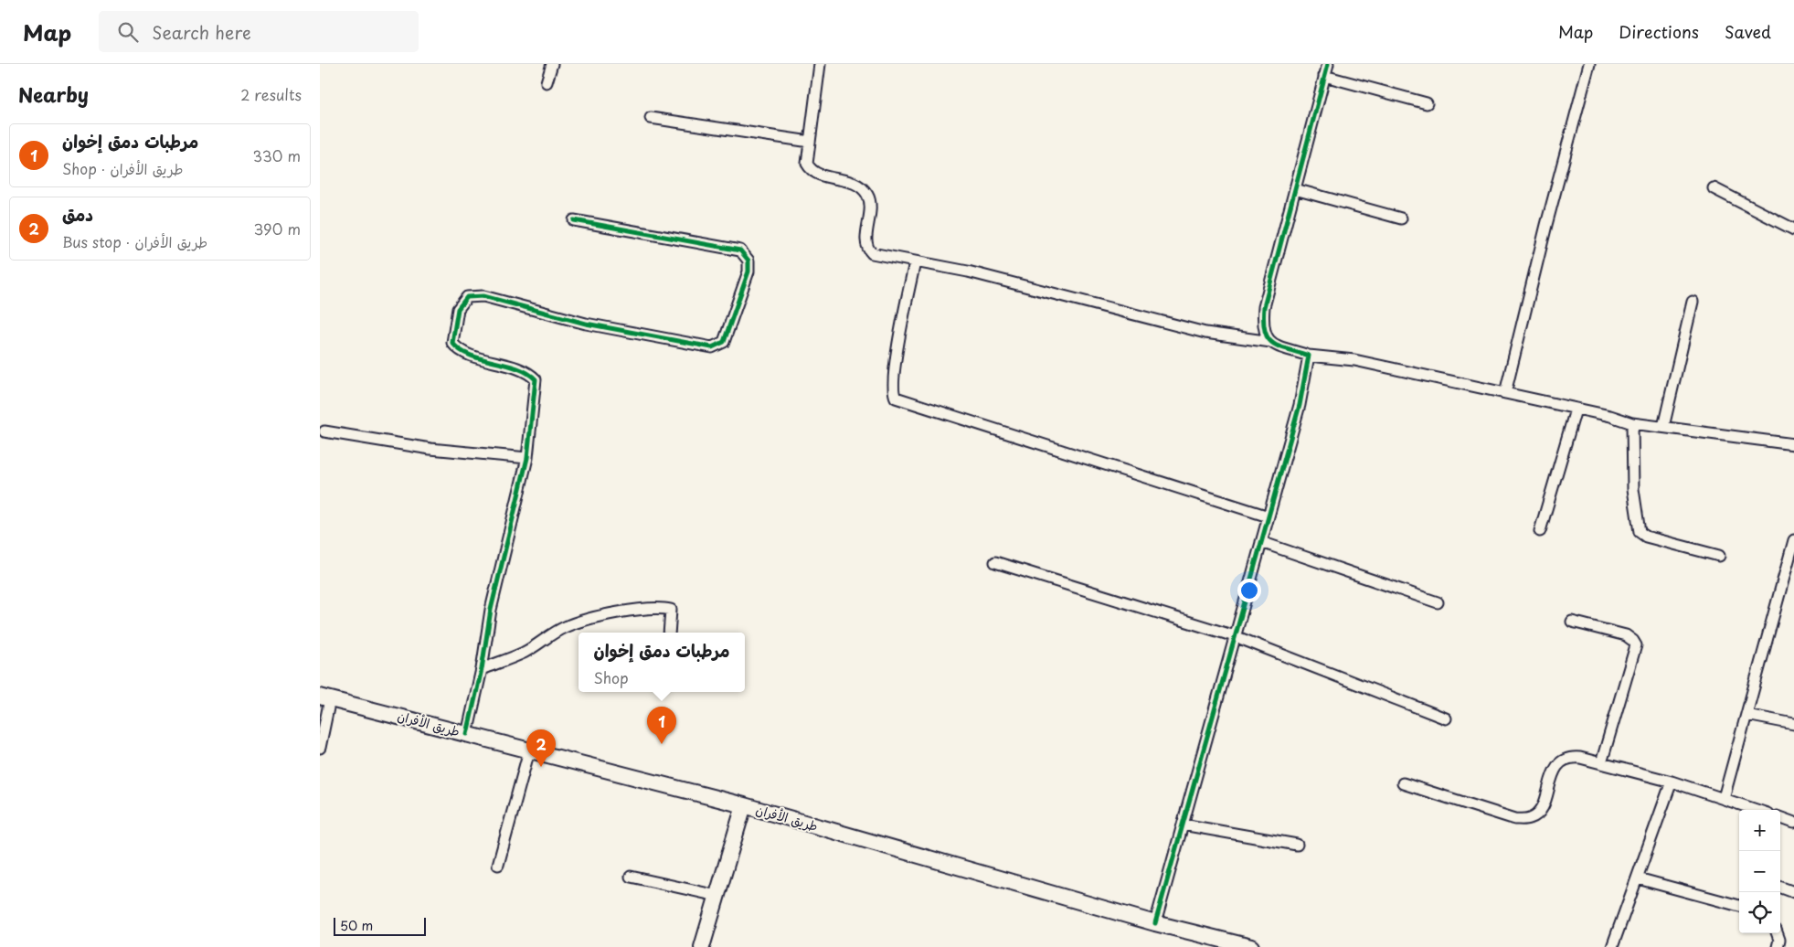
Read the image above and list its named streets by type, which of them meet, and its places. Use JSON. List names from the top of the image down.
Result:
{
  "streets": {
    "main road": ["طريق الأفران"]
  },
  "scale_bar": "50 m",
  "page": {
    "header": "Map",
    "search": "Search here",
    "nav": ["Map", "Directions", "Saved"],
    "heading": ["Nearby", "2 results"],
    "list": [
      {
        "mark": "1",
        "name": "مرطبات دمق إخوان",
        "note": "Shop · طريق الأفران",
        "value": "330 m"
      },
      {
        "mark": "2",
        "name": "دمق",
        "note": "Bus stop · طريق الأفران",
        "value": "390 m"
      }
    ],
    "popup": ["مرطبات دمق إخوان", "Shop"],
    "pins": ["1", "2"],
    "map_buttons": ["+", "−"],
    "scale": "50 m"
  }
}
